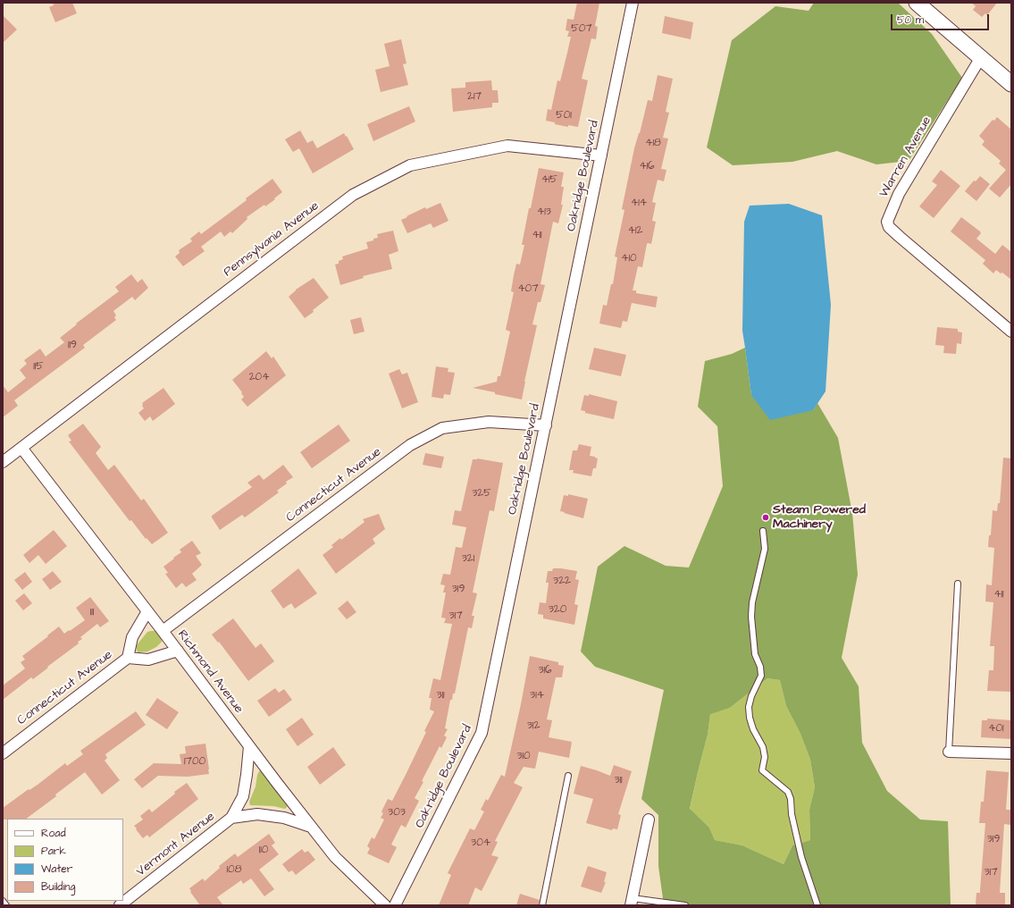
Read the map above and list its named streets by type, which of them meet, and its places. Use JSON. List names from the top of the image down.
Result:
{
  "streets": {
    "street": [
      "Warren Avenue",
      "Oakridge Boulevard",
      "Pennsylvania Avenue",
      "Connecticut Avenue",
      "Richmond Avenue",
      "Vermont Avenue"
    ]
  },
  "crossings": [
    ["Oakridge Boulevard", "Pennsylvania Avenue"],
    ["Oakridge Boulevard", "Connecticut Avenue"],
    ["Pennsylvania Avenue", "Richmond Avenue"],
    ["Connecticut Avenue", "Richmond Avenue"],
    ["Richmond Avenue", "Vermont Avenue"]
  ],
  "places": ["Steam Powered Machinery"],
  "house_numbers": [
    "507",
    "217",
    "501",
    "418",
    "416",
    "415",
    "414",
    "413",
    "412",
    "411",
    "410",
    "407",
    "119",
    "115",
    "204",
    "325",
    "321",
    "322",
    "319",
    "411",
    "320",
    "111",
    "317",
    "316",
    "311",
    "314",
    "312",
    "401",
    "310",
    "1700",
    "311",
    "303",
    "319",
    "304",
    "110",
    "108",
    "317"
  ],
  "legend": [
    "Road",
    "Park",
    "Water",
    "Building"
  ],
  "scale_bar": "50 m"
}
